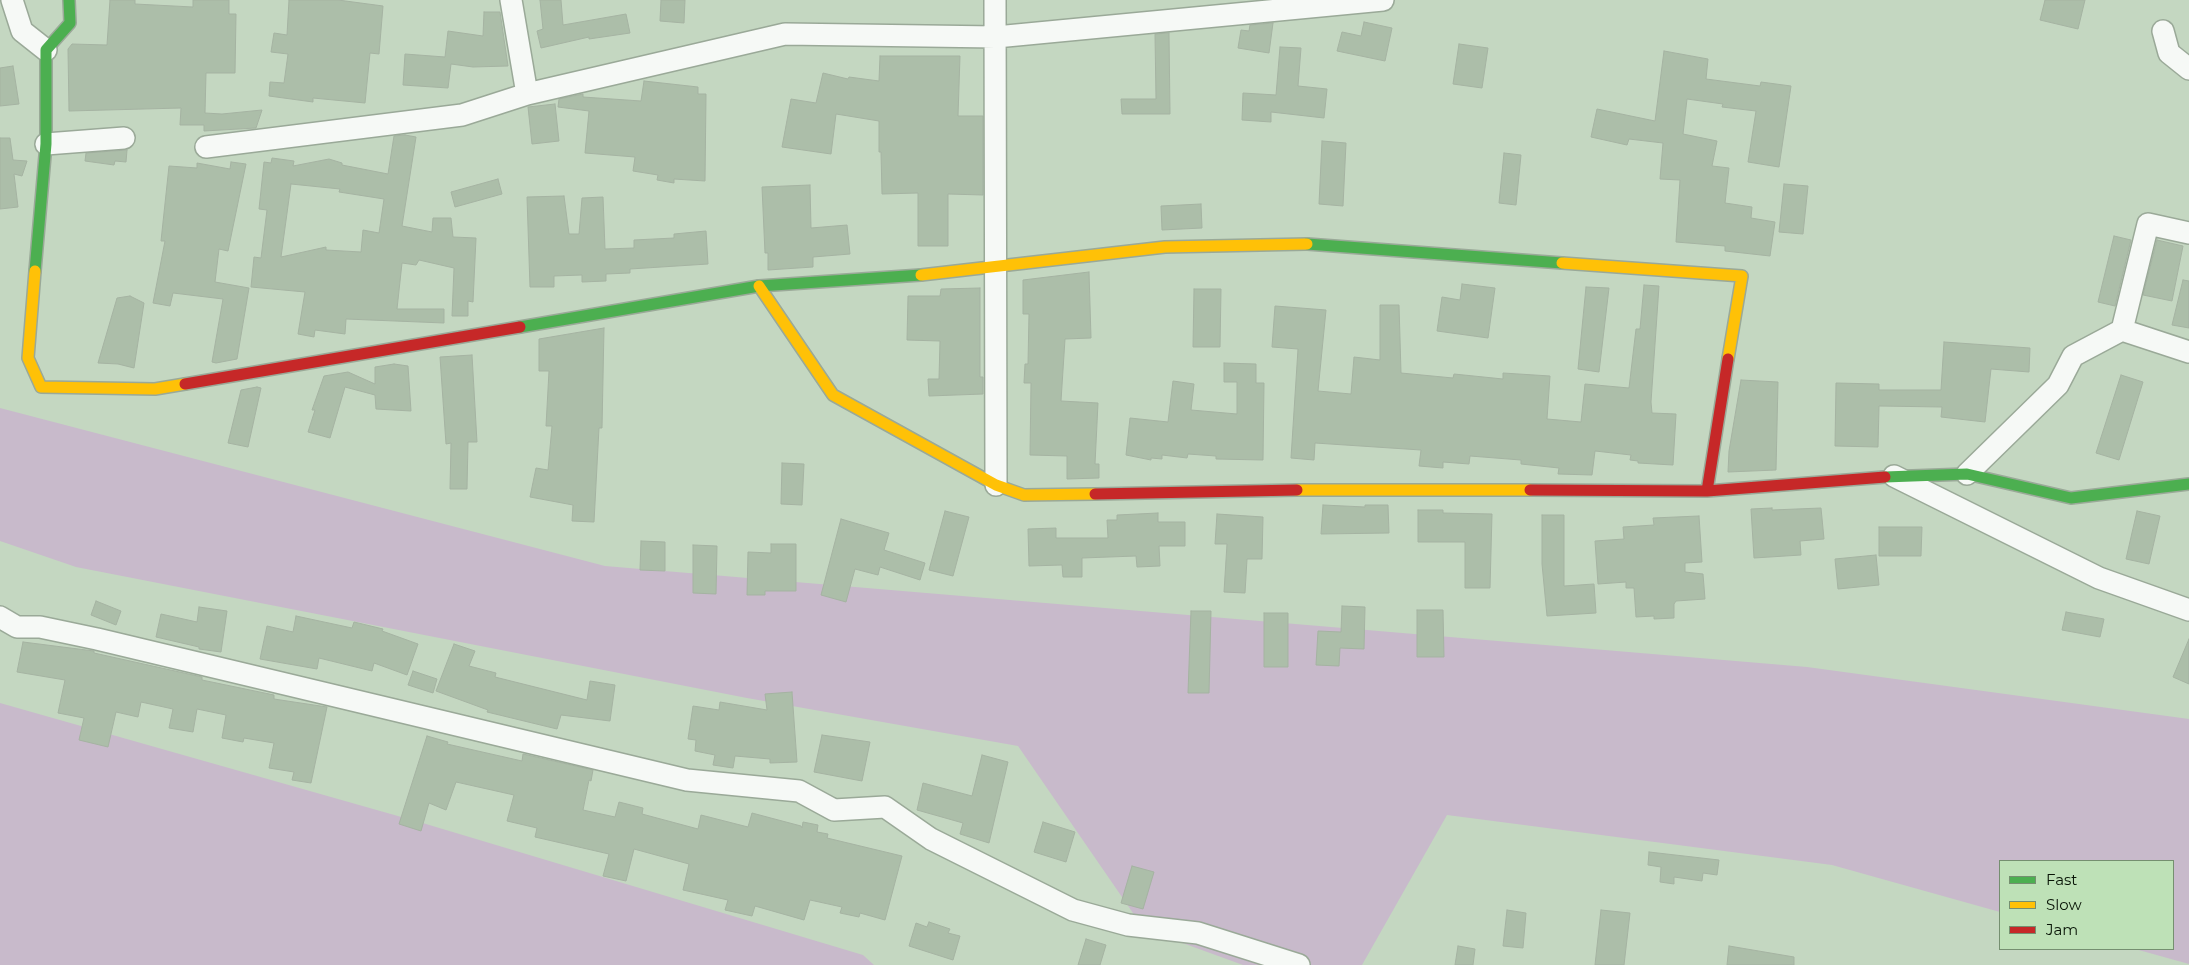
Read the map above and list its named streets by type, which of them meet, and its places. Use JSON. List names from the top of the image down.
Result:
{
  "legend": ["Fast", "Slow", "Jam"]
}
